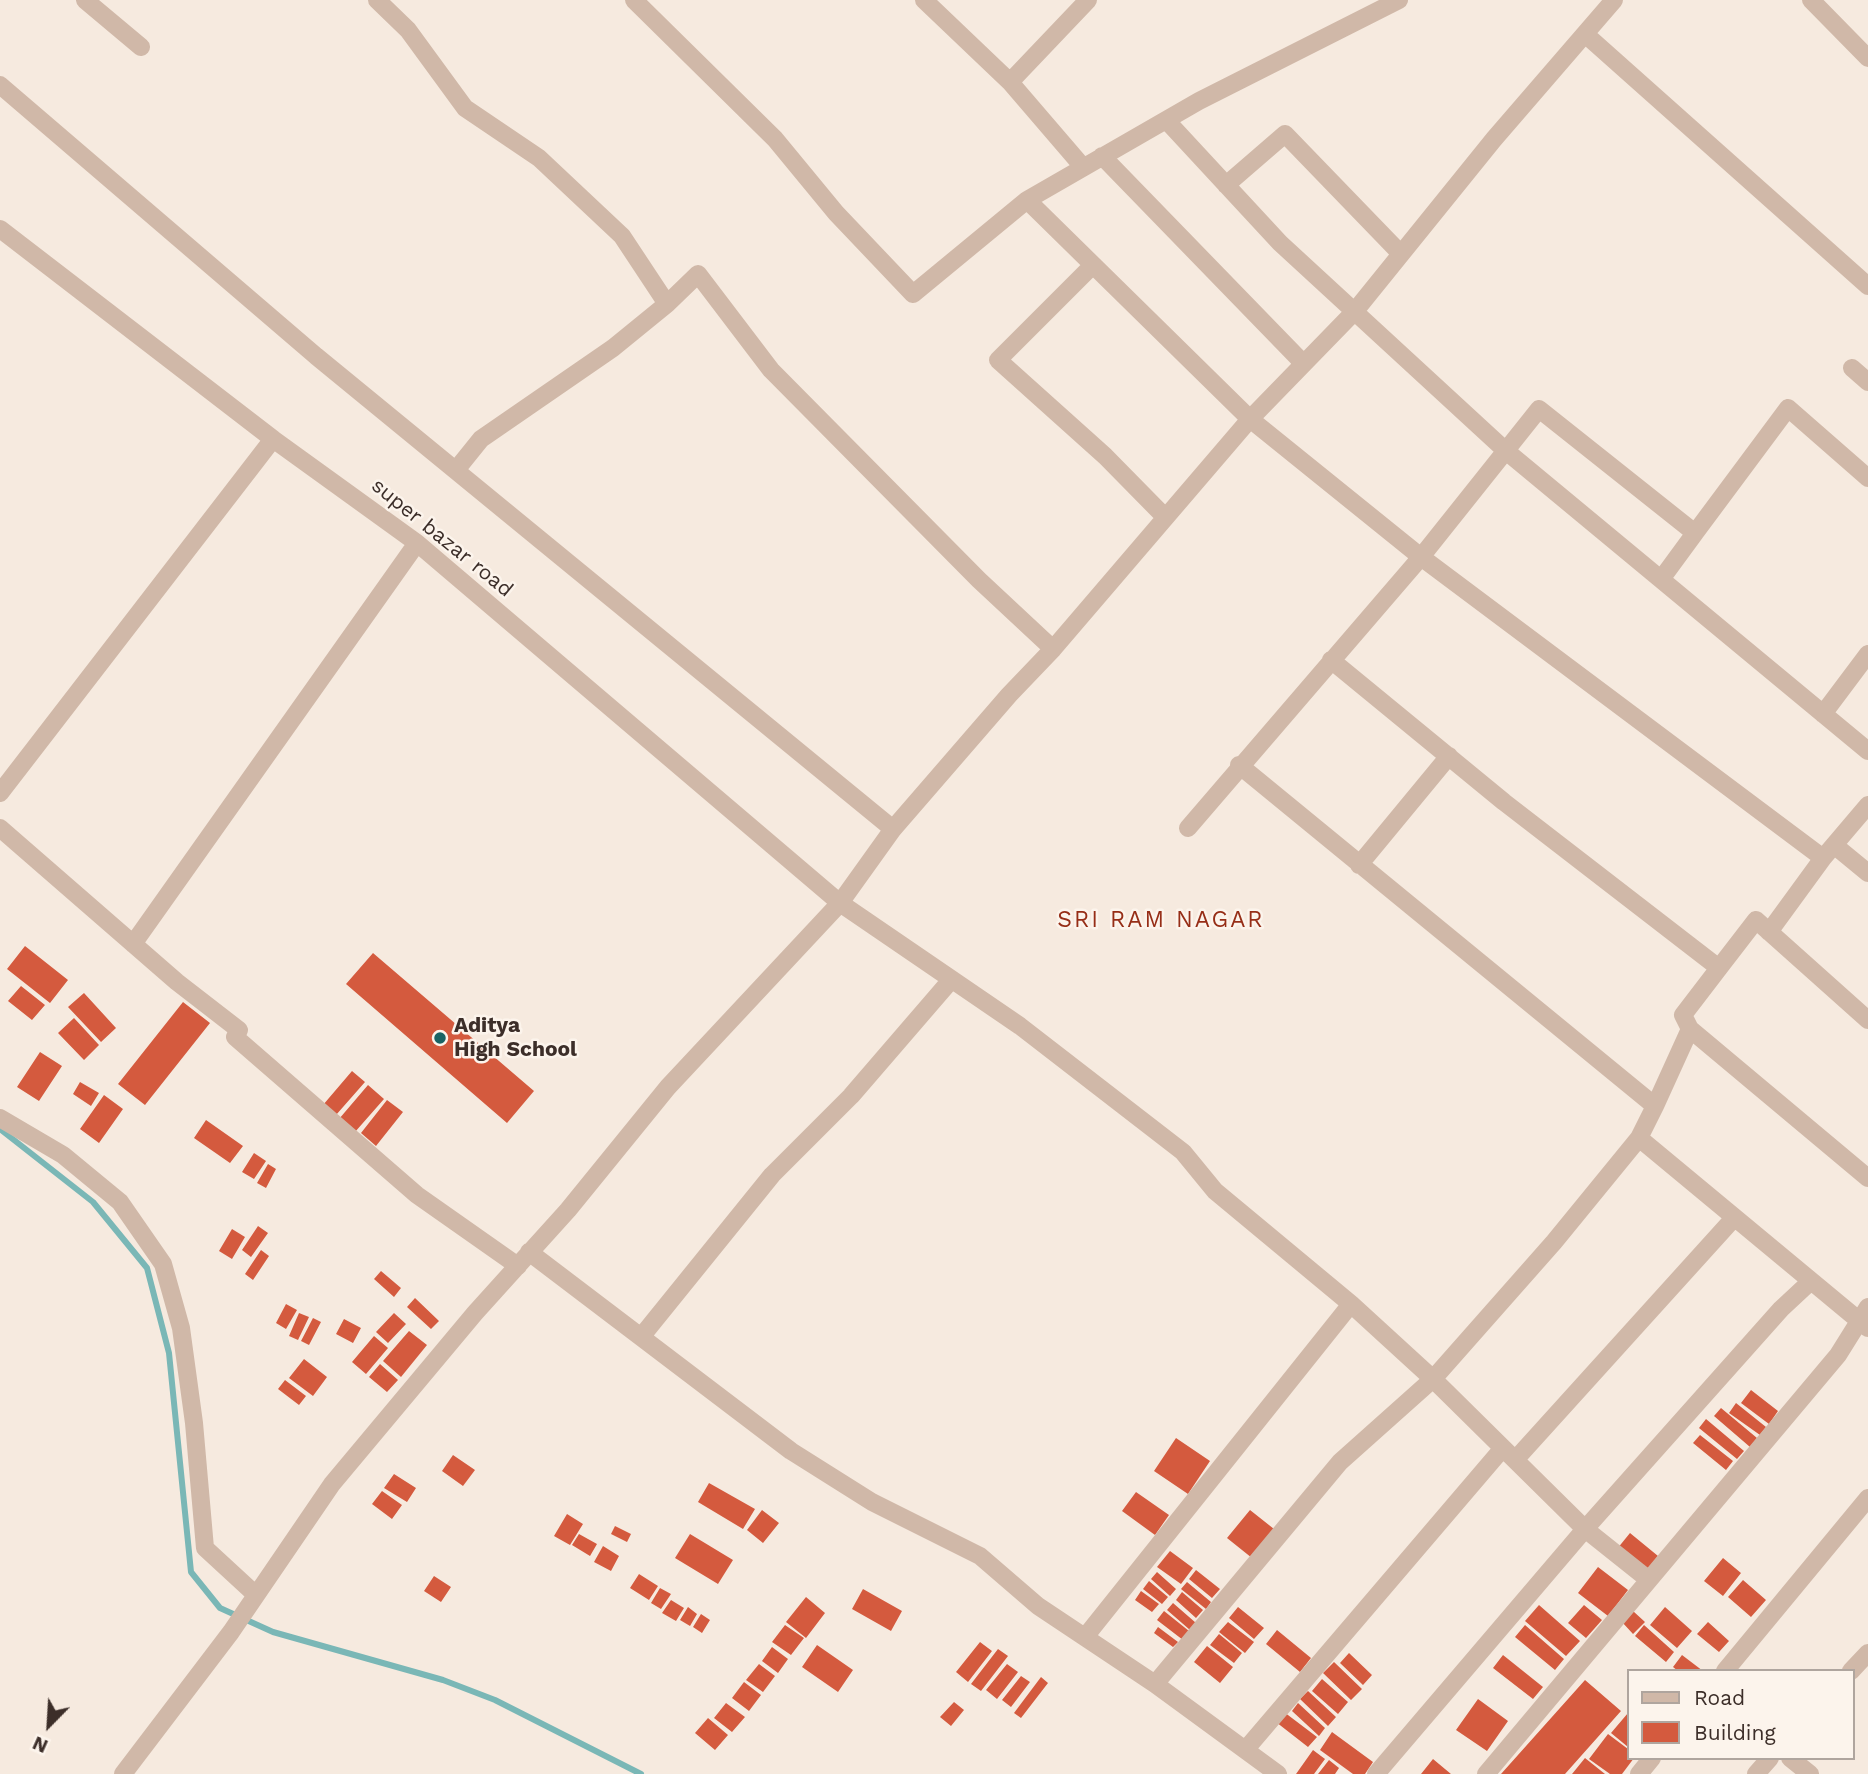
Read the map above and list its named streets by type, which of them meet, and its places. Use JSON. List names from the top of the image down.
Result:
{
  "streets": {
    "street": ["super bazar road"]
  },
  "districts": ["SRI RAM NAGAR"],
  "places": ["Aditya High School"],
  "legend": ["Road", "Building"],
  "north": "bottom left"
}
